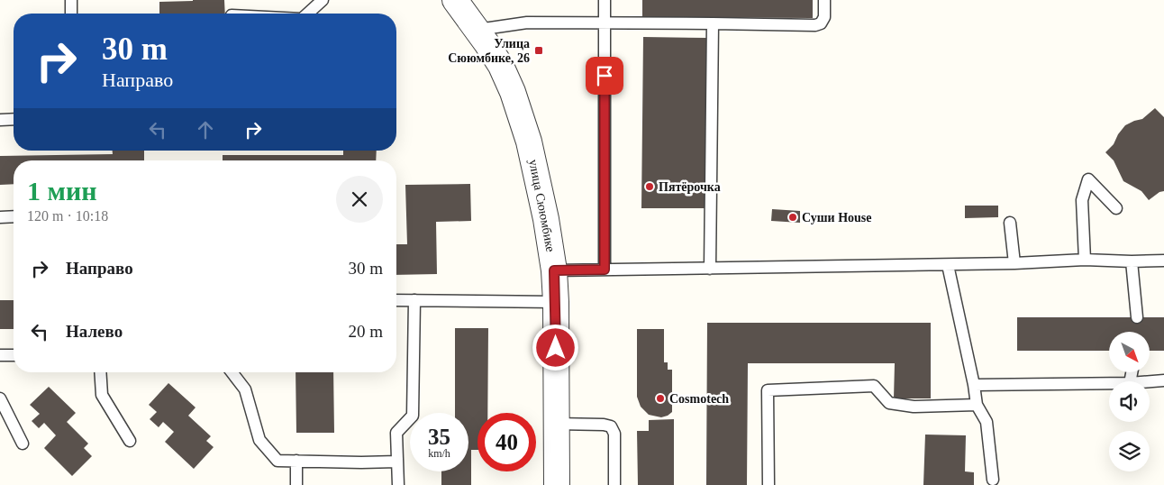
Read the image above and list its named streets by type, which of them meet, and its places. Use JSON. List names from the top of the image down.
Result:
{
  "streets": {
    "street": ["улица Сююмбике"]
  },
  "places": {
    "transit": ["Улица Сююмбике, 26"],
    "other": ["Пятёрочка", "Суши House", "Cosmotech"]
  },
  "north": "bottom right",
  "page": {
    "turn": ["30 m", "Направо"],
    "heading": ["1 мин", "120 m · 10:18"],
    "list": [
      {
        "name": "Направо",
        "value": "30 m"
      },
      {
        "name": "Налево",
        "value": "20 m"
      }
    ],
    "speed": "35 km/h",
    "limit": "40"
  }
}
